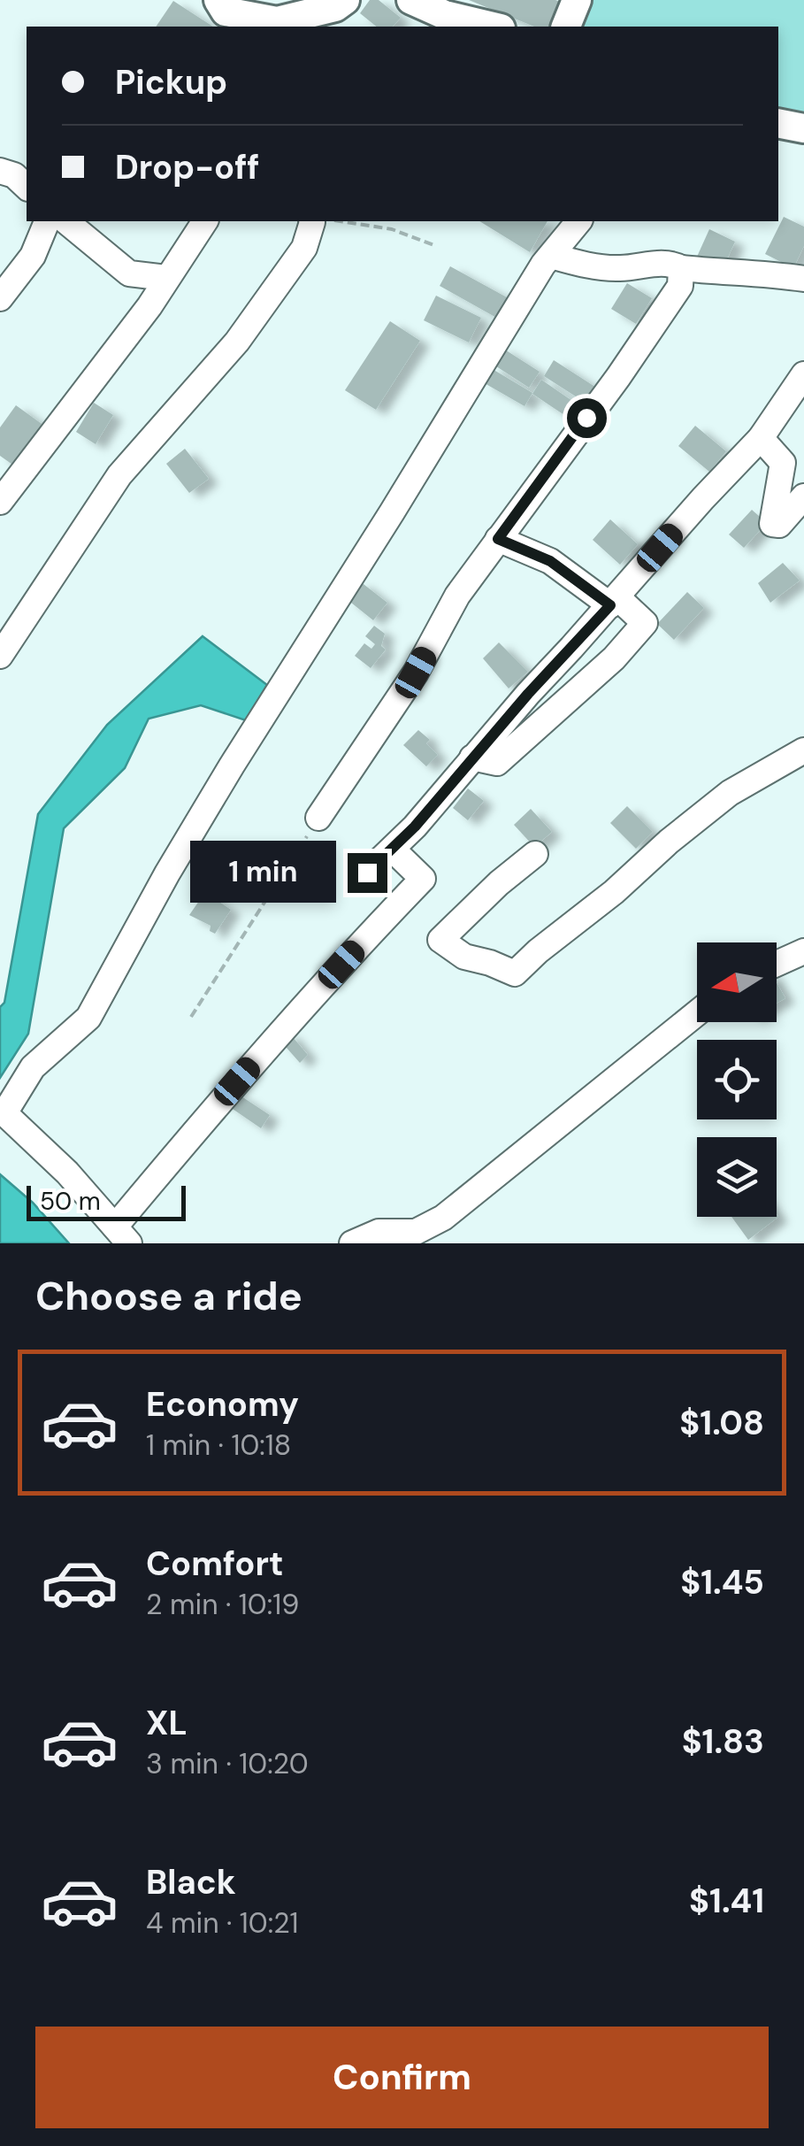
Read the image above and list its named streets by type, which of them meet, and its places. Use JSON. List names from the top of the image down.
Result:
{
  "scale_bar": "50 m",
  "north": "left",
  "page": {
    "banner": ["Pickup", "Drop-off"],
    "bubble": "1 min",
    "scale": "50 m",
    "heading": "Choose a ride",
    "list": [
      {
        "name": "Economy",
        "note": "1 min · 10:18",
        "value": "$1.08"
      },
      {
        "name": "Comfort",
        "note": "2 min · 10:19",
        "value": "$1.45"
      },
      {
        "name": "XL",
        "note": "3 min · 10:20",
        "value": "$1.83"
      },
      {
        "name": "Black",
        "note": "4 min · 10:21",
        "value": "$1.41"
      }
    ],
    "buttons": "Confirm"
  }
}
